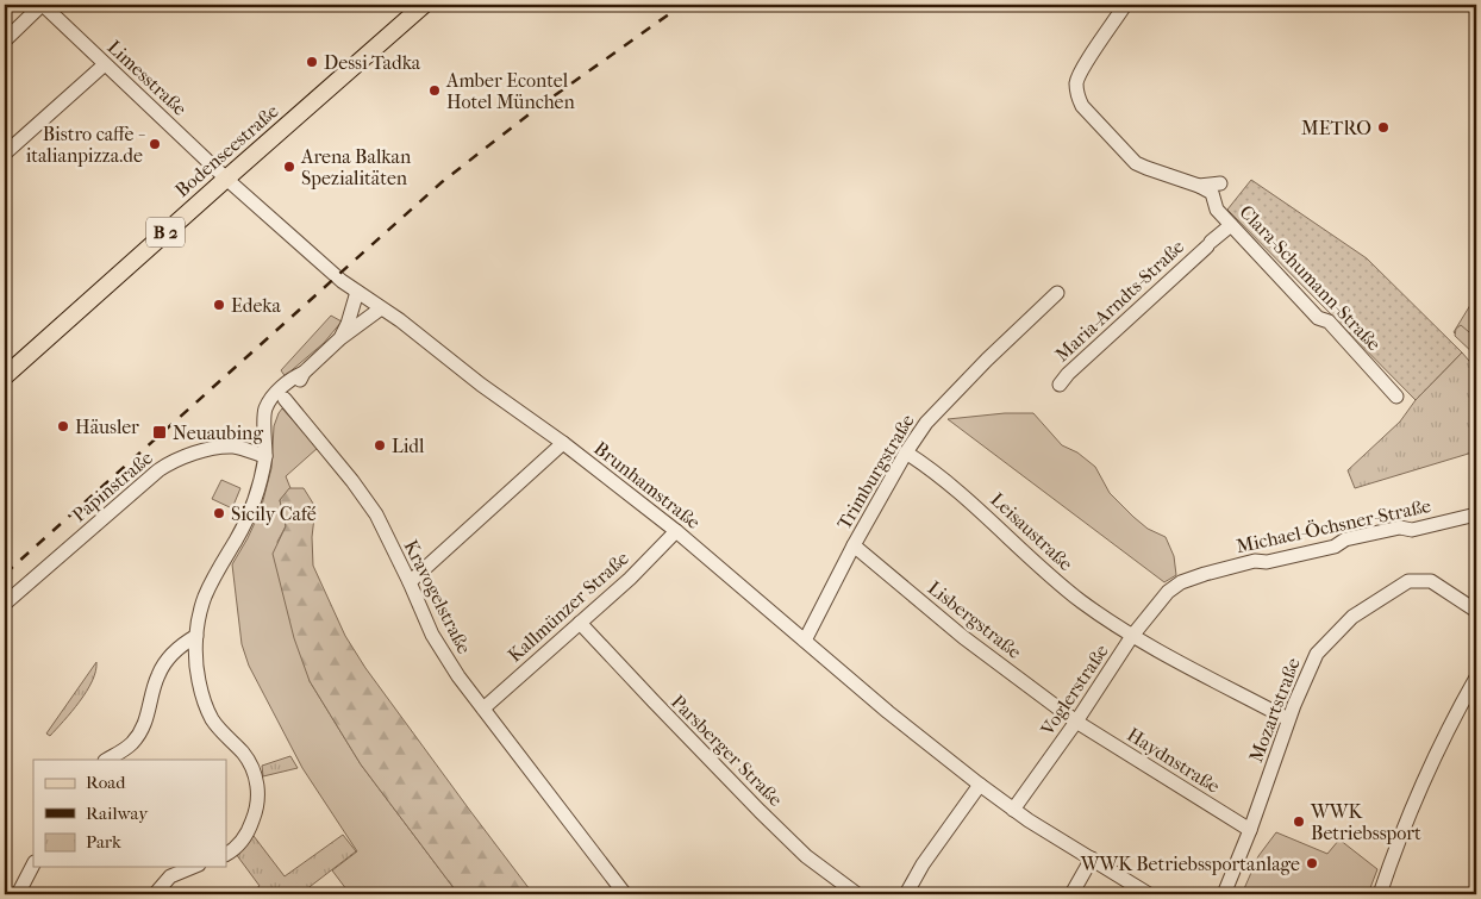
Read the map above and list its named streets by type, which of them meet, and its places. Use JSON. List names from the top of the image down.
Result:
{
  "streets": {
    "main road": ["Bodenseestraße", "B 2"],
    "street": [
      "Limesstraße",
      "Clara-Schumann-Straße",
      "Maria-Arndts-Straße",
      "Trimburgstraße",
      "Brunhamstraße",
      "Papinstraße",
      "Michael-Öchsner-Straße",
      "Leisaustraße",
      "Kravogelstraße",
      "Kallmünzer Straße",
      "Lisbergstraße",
      "Voglerstraße",
      "Mozartstraße",
      "Parsberger Straße",
      "Haydnstraße"
    ]
  },
  "crossings": [
    ["Limesstraße", "Bodenseestraße"],
    ["Limesstraße", "Brunhamstraße"],
    ["Bodenseestraße", "Brunhamstraße"],
    ["Clara-Schumann-Straße", "Maria-Arndts-Straße"],
    ["Trimburgstraße", "Brunhamstraße"],
    ["Trimburgstraße", "Leisaustraße"],
    ["Trimburgstraße", "Lisbergstraße"],
    ["Brunhamstraße", "Kallmünzer Straße"],
    ["Brunhamstraße", "Voglerstraße"],
    ["Michael-Öchsner-Straße", "Voglerstraße"],
    ["Leisaustraße", "Voglerstraße"],
    ["Leisaustraße", "Mozartstraße"],
    ["Kravogelstraße", "Kallmünzer Straße"],
    ["Kallmünzer Straße", "Parsberger Straße"],
    ["Lisbergstraße", "Voglerstraße"],
    ["Lisbergstraße", "Haydnstraße"],
    ["Voglerstraße", "Haydnstraße"],
    ["Mozartstraße", "Haydnstraße"]
  ],
  "places": {
    "other": [
      "Dessi Tadka",
      "Amber Econtel Hotel München",
      "METRO",
      "Bistro caffe - italianpizza.de",
      "Arena Balkan Spezialitäten",
      "Edeka",
      "Häusler",
      "Lidl",
      "Sicily Café",
      "WWK Betriebssport",
      "WWK Betriebssportanlage"
    ],
    "transit": ["Neuaubing"]
  },
  "legend": ["Road", "Railway", "Park"]
}
